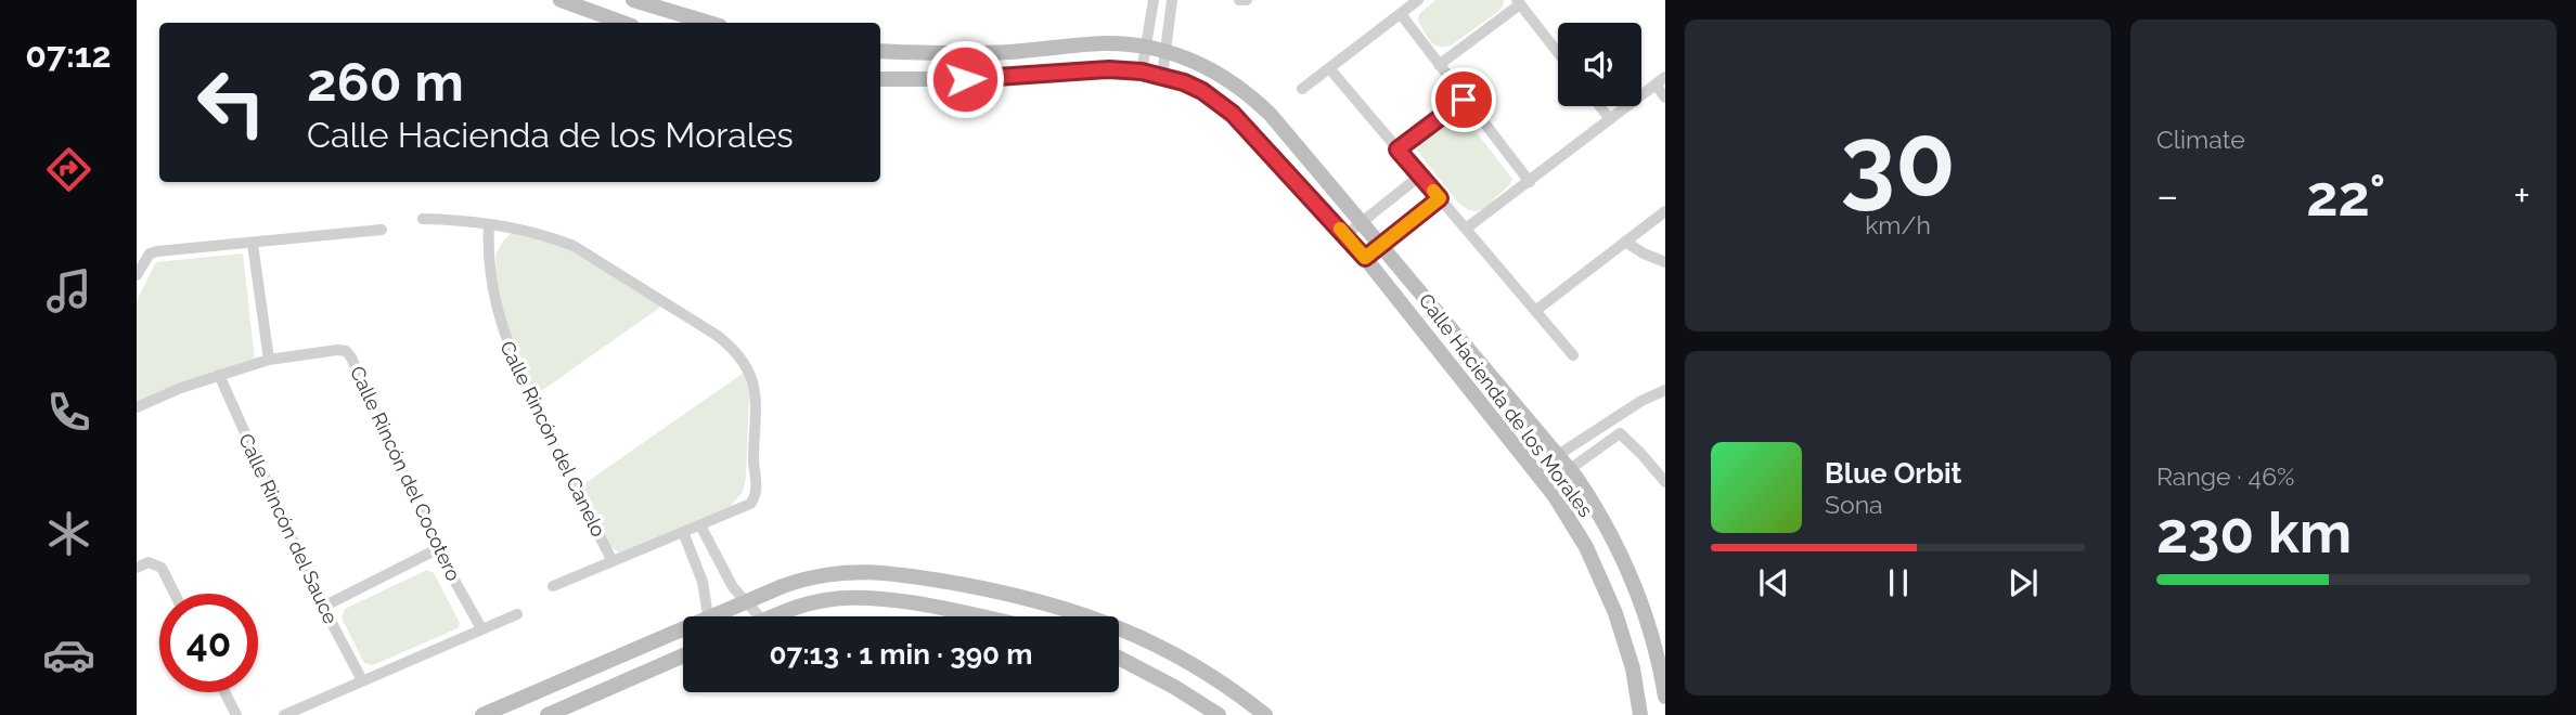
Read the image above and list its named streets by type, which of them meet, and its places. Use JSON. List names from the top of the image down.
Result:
{
  "streets": {
    "street": [
      "Calle Hacienda de los Morales",
      "Calle Rincón del Canelo",
      "Calle Rincón del Cocotero",
      "Calle Rincón del Sauce"
    ]
  },
  "crossings": [
    ["Calle Rincón del Cocotero", "Calle Rincón del Sauce"]
  ],
  "page": {
    "tabs": "07:12",
    "tile": [
      ["30", "km/h"],
      "Climate",
      ["Range · 46%", "230 km"]
    ],
    "turn": ["260 m", "Calle Hacienda de los Morales"],
    "heat": ["−", "22°", "+"],
    "song": ["Blue Orbit", "Sona"],
    "limit": "40",
    "trip": "07:13 · 1 min · 390 m"
  }
}
